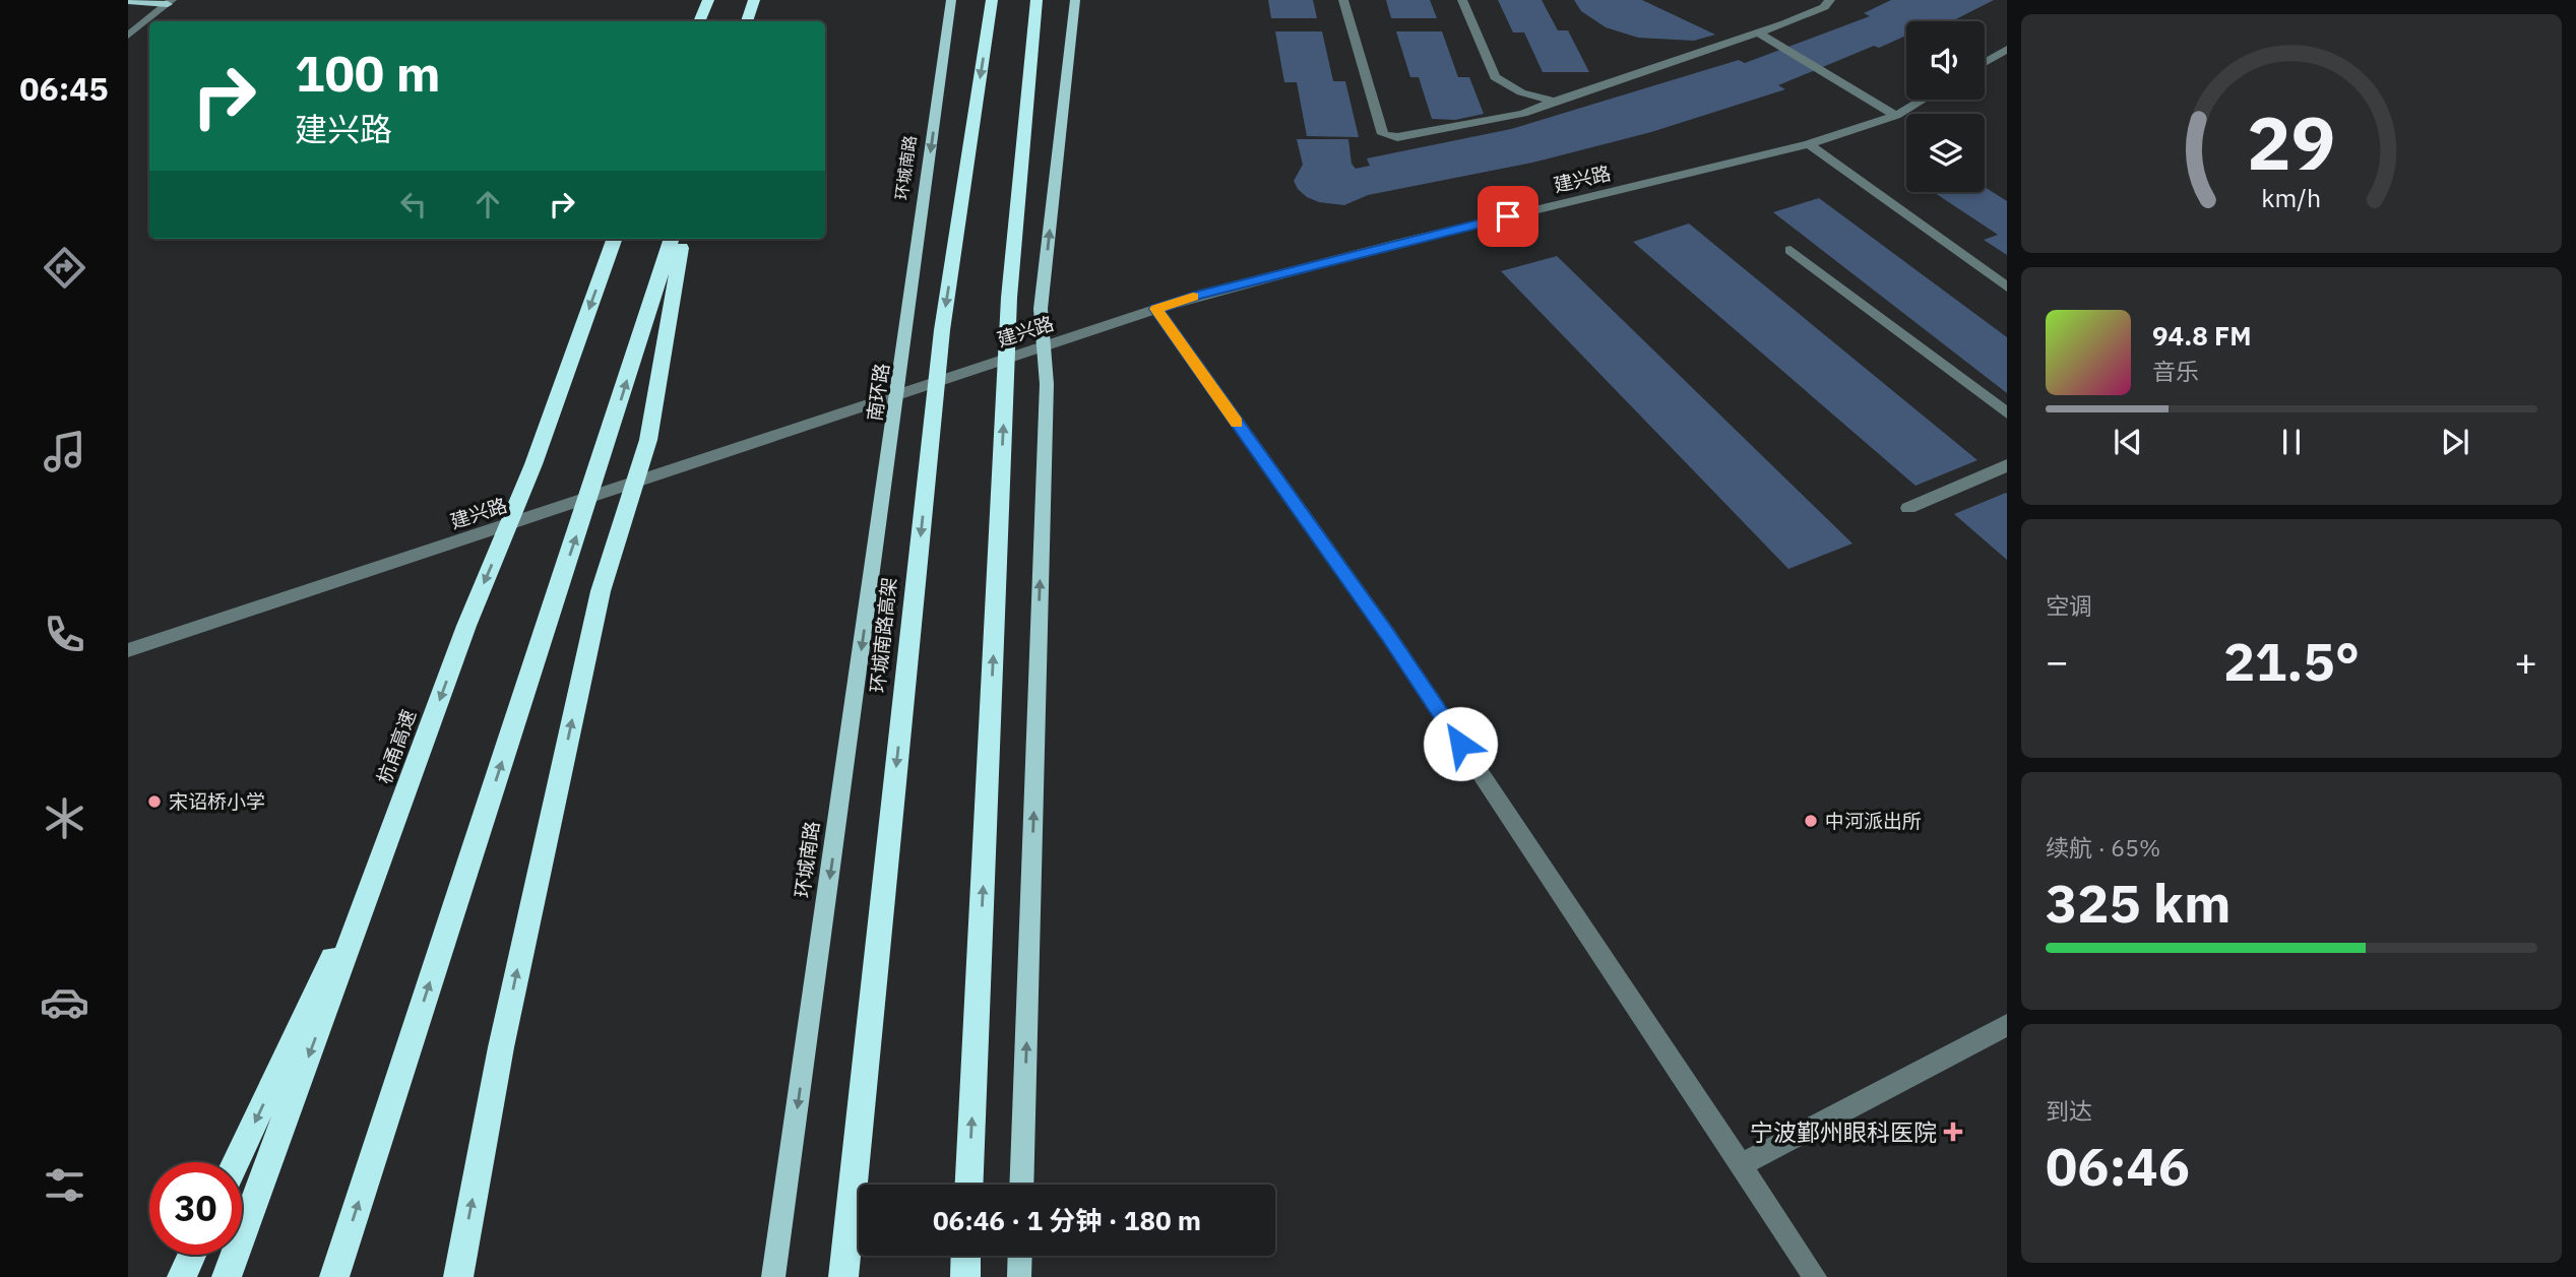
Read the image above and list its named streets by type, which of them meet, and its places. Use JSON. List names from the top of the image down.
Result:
{
  "streets": {
    "highway": ["环城南路高架", "杭甬高速"],
    "main road": ["环城南路", "南环路"],
    "street": ["建兴路"]
  },
  "crossings": [
    ["环城南路", "南环路"]
  ],
  "places": {
    "other": ["宋诏桥小学", "中河派出所"],
    "health": ["宁波鄞州眼科医院"]
  },
  "page": {
    "tabs": "06:45",
    "turn": ["100 m", "建兴路"],
    "song": ["94.8 FM", "音乐"],
    "tile": [
      "空调",
      ["续航 · 65%", "325 km"],
      ["到达", "06:46"]
    ],
    "heat": ["−", "21.5°", "+"],
    "limit": "30",
    "trip": "06:46 · 1 分钟 · 180 m",
    "gauge": ["29", "km/h"]
  }
}
